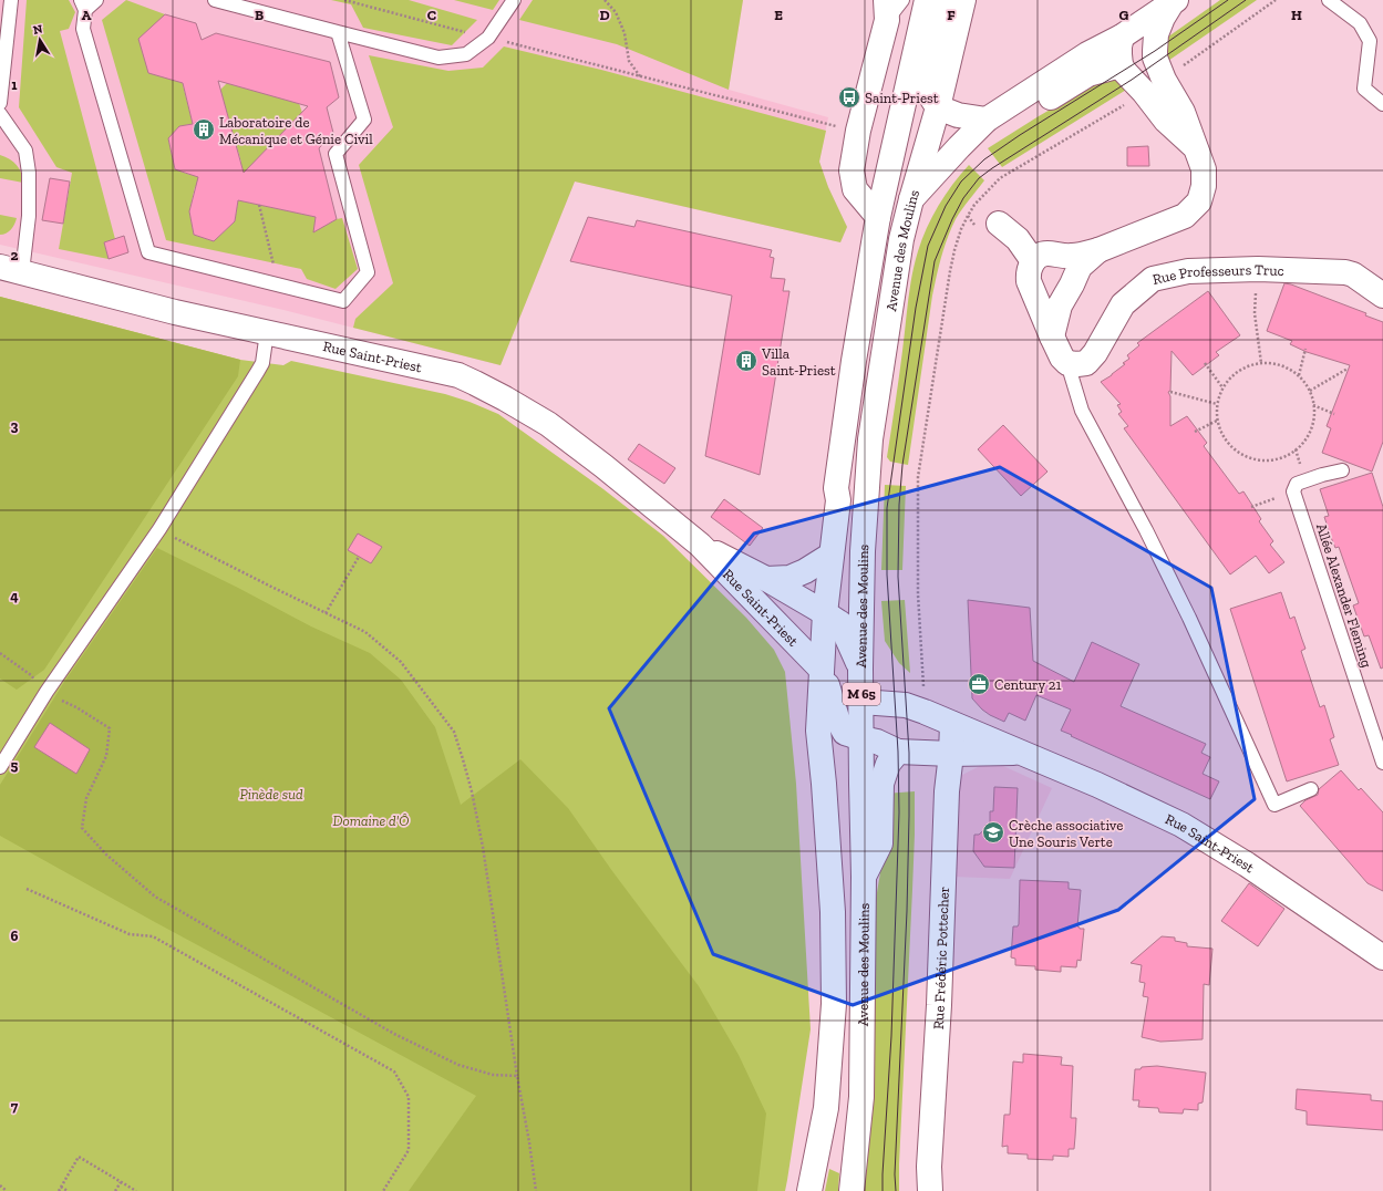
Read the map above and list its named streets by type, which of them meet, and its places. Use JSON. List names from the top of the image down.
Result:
{
  "streets": {
    "street": [
      "Avenue des Moulins",
      "Rue Professeurs Truc",
      "Rue Saint-Priest",
      "M 65",
      "Rue Frédéric Pottecher"
    ],
    "lane": ["Allée Alexander Fleming"]
  },
  "crossings": [
    ["Avenue des Moulins", "Rue Saint-Priest"],
    ["Rue Saint-Priest", "Rue Frédéric Pottecher"]
  ],
  "parks": ["Pinède sud", "Domaine d'Ô"],
  "places": {
    "bus stop": ["Saint-Priest"],
    "building": ["Laboratoire de Mécanique et Génie Civil", "Villa Saint-Priest"],
    "office": ["Century 21"],
    "school or university": ["Crèche associative Une Souris Verte"]
  },
  "north": "top",
  "grid": {
    "columns": [
      "A",
      "B",
      "C",
      "D",
      "E",
      "F",
      "G",
      "H"
    ],
    "rows": [
      "1",
      "2",
      "3",
      "4",
      "5",
      "6",
      "7"
    ]
  }
}
